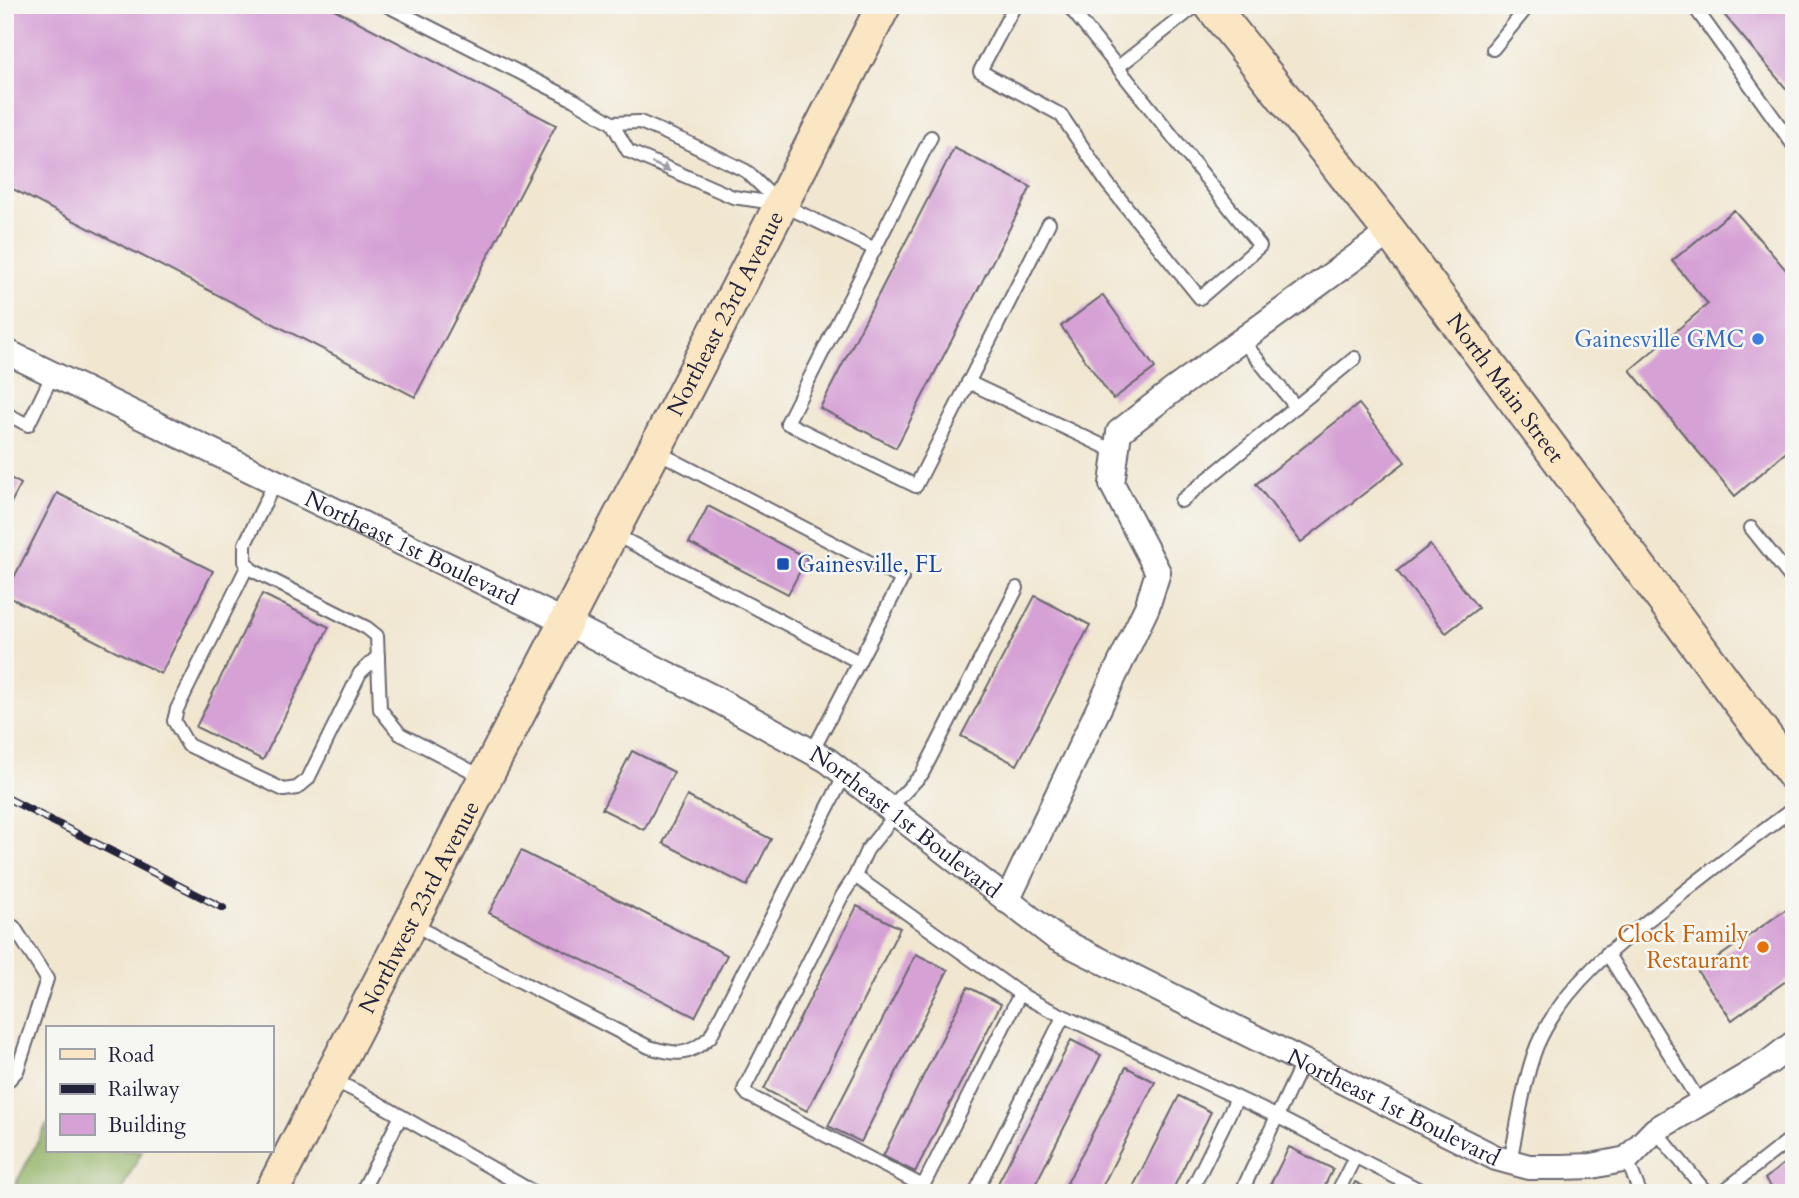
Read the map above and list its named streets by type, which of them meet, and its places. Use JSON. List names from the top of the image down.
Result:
{
  "streets": {
    "main road": ["Northeast 23rd Avenue", "North Main Street", "Northwest 23rd Avenue"],
    "street": ["Northeast 1st Boulevard"]
  },
  "crossings": [
    ["Northeast 23rd Avenue", "Northeast 1st Boulevard"],
    ["Northeast 23rd Avenue", "Northwest 23rd Avenue"],
    ["Northeast 1st Boulevard", "Northwest 23rd Avenue"]
  ],
  "places": {
    "other": ["Gainesville GMC", "Clock Family Restaurant"],
    "transit": ["Gainesville, FL"]
  },
  "legend": ["Road", "Railway", "Building"]
}
